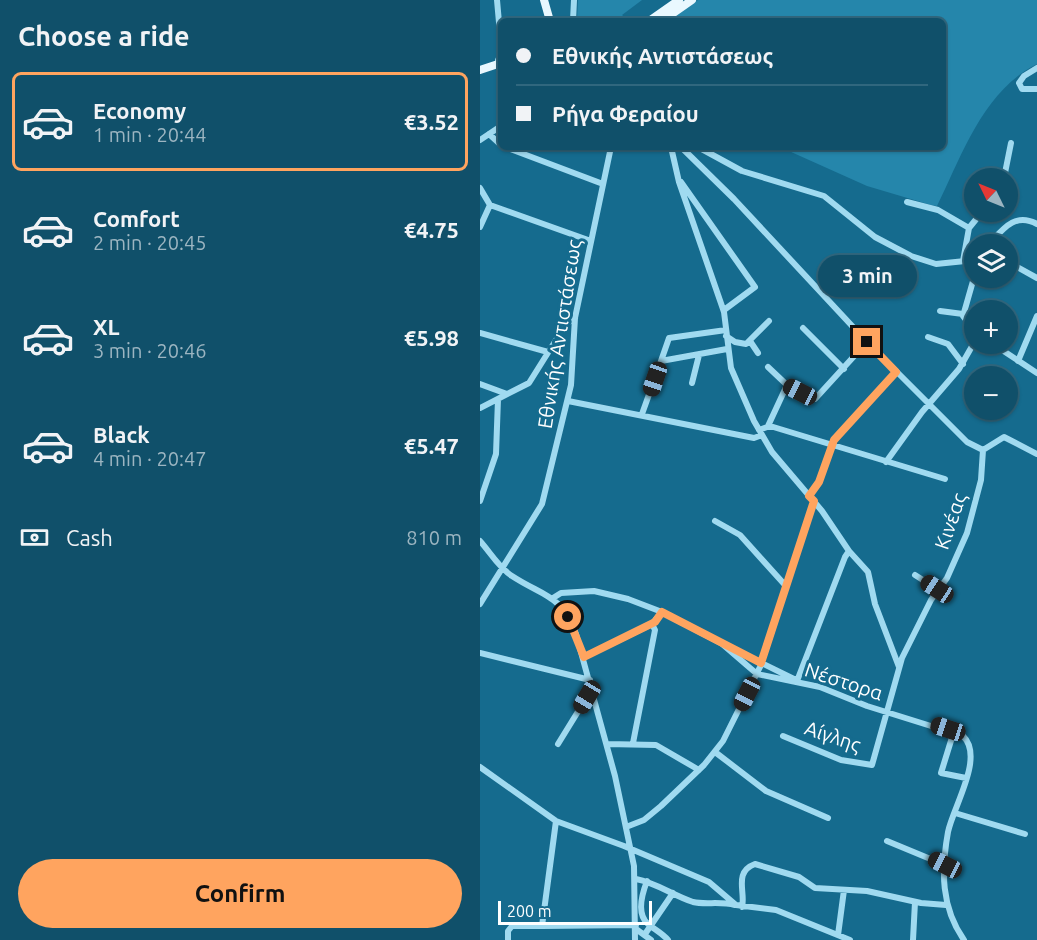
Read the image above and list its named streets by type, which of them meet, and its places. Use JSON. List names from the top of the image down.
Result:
{
  "streets": {
    "street": [
      "Εθνικής Αντιστάσεως",
      "Κινέας",
      "Νέστορα",
      "Αίγλης"
    ]
  },
  "crossings": [
    ["Κινέας", "Νέστορα"],
    ["Κινέας", "Αίγλης"]
  ],
  "scale_bar": "200 m",
  "north": "top left",
  "page": {
    "heading": "Choose a ride",
    "banner": ["Εθνικής Αντιστάσεως", "Ρήγα Φεραίου"],
    "list": [
      {
        "name": "Economy",
        "note": "1 min · 20:44",
        "value": "€3.52"
      },
      {
        "name": "Comfort",
        "note": "2 min · 20:45",
        "value": "€4.75"
      },
      {
        "name": "XL",
        "note": "3 min · 20:46",
        "value": "€5.98"
      },
      {
        "name": "Black",
        "note": "4 min · 20:47",
        "value": "€5.47"
      }
    ],
    "map_buttons": ["+", "−"],
    "bubble": "3 min",
    "pay": ["Cash", "810 m"],
    "buttons": "Confirm",
    "scale": "200 m"
  }
}
